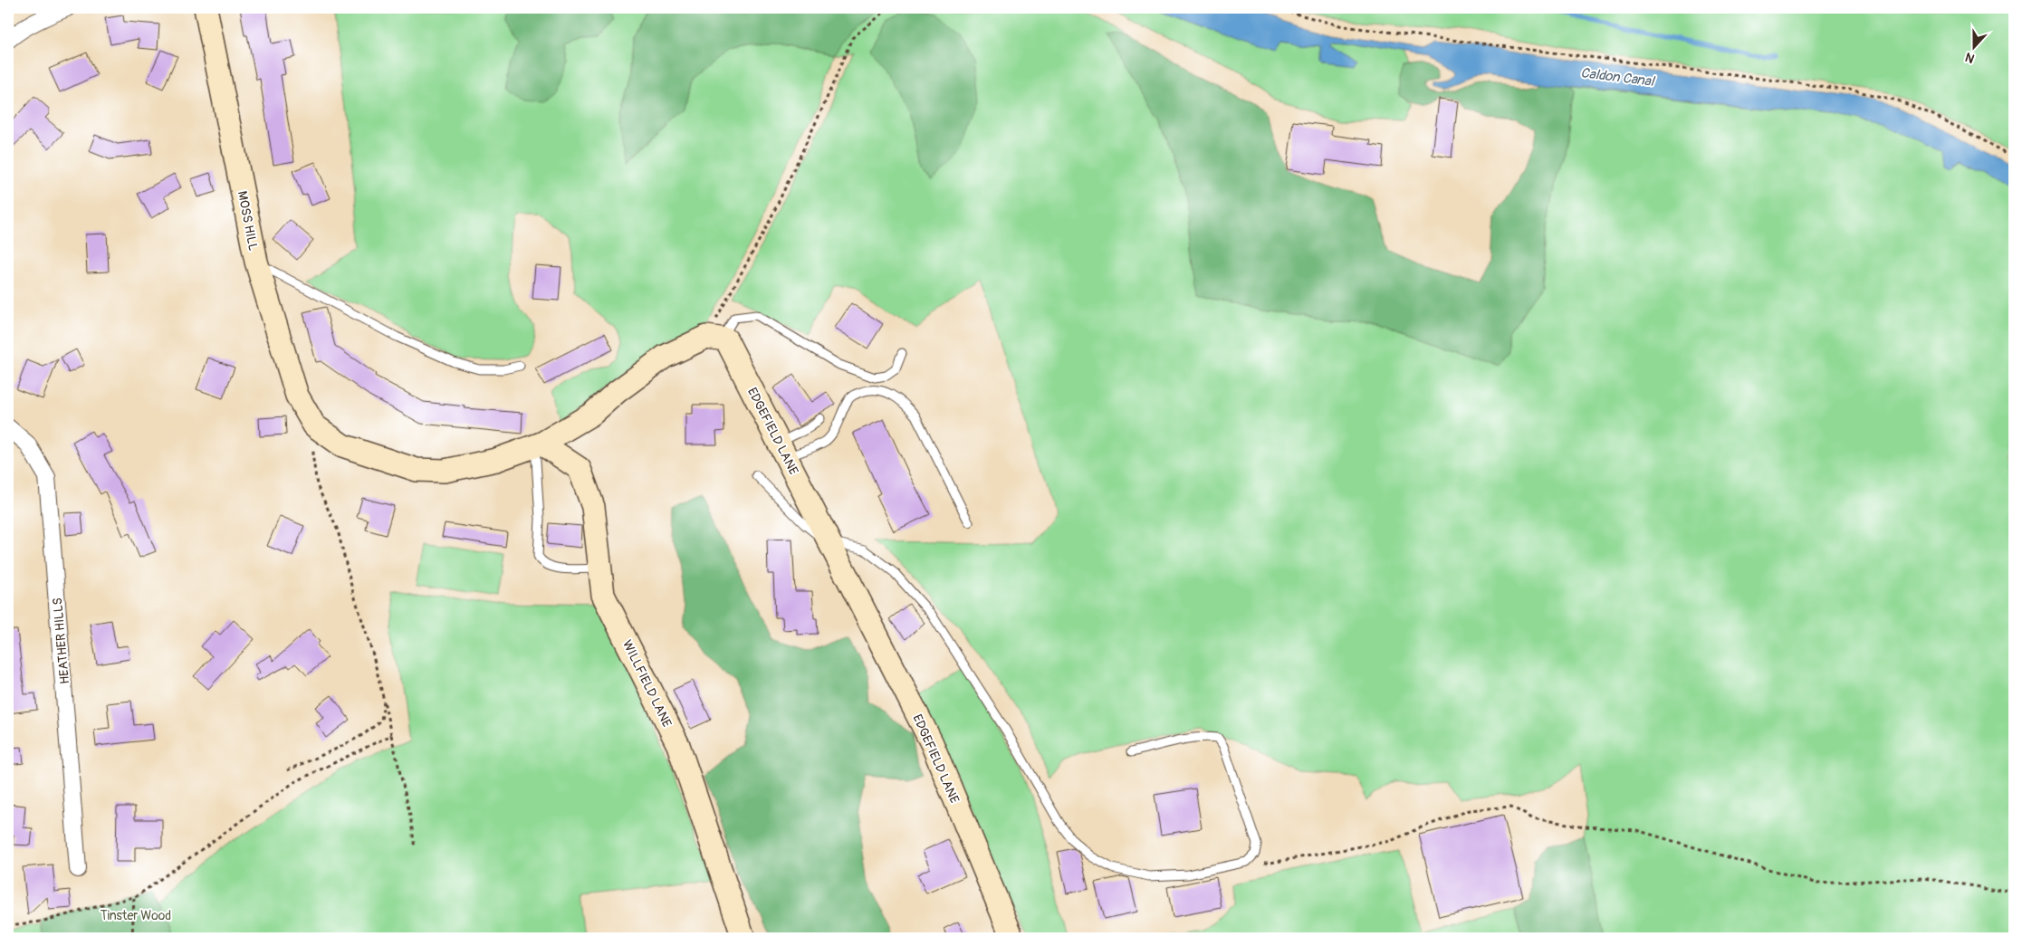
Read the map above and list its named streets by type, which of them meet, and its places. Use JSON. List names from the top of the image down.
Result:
{
  "streets": {
    "street": [
      "MOSS HILL",
      "EDGEFIELD LANE",
      "HEATHER HILLS",
      "WILLFIELD LANE"
    ]
  },
  "water": ["Caldon Canal"],
  "parks": ["Tinster Wood"],
  "north": "bottom"
}
